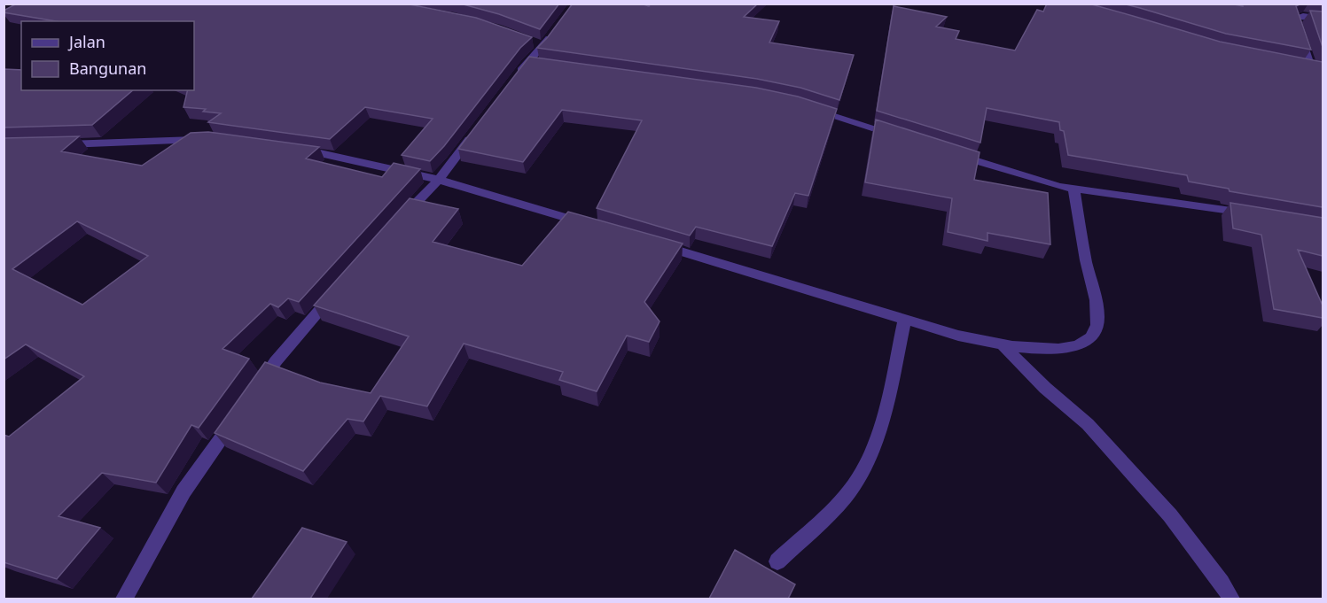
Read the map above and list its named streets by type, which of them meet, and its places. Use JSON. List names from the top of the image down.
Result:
{
  "legend": ["Jalan", "Bangunan"]
}
